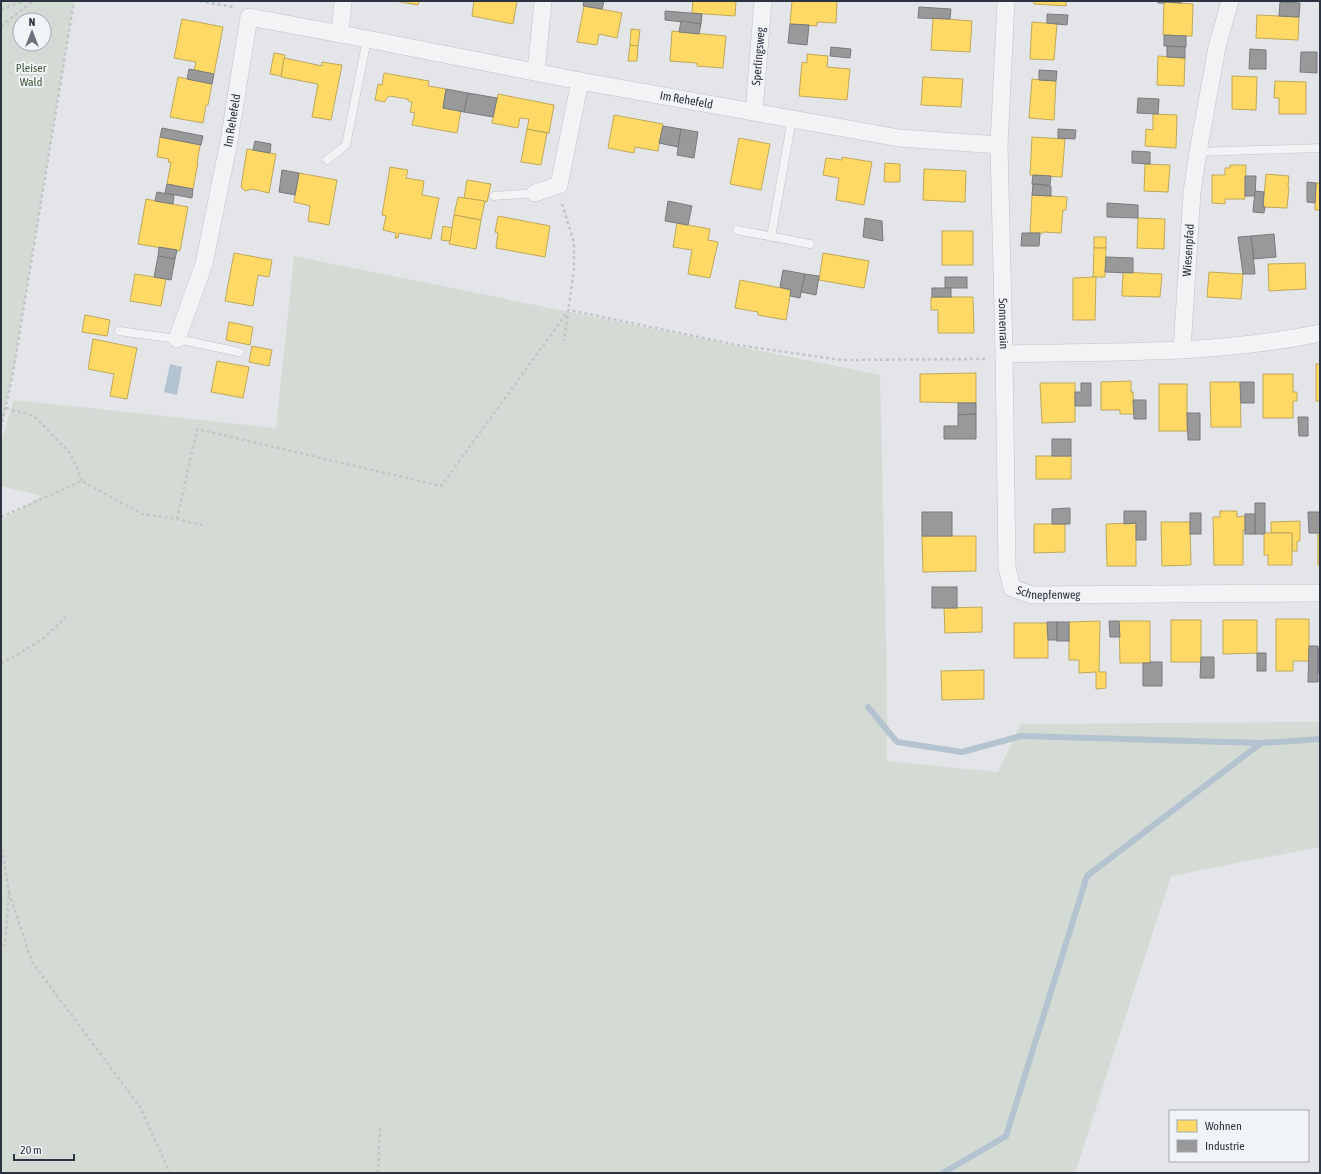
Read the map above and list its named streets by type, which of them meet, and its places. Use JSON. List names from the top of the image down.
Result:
{
  "streets": {
    "street": [
      "Sperlingsweg",
      "Im Rehefeld",
      "Wiesenpfad",
      "Sonnenrain",
      "Schnepfenweg"
    ]
  },
  "crossings": [
    ["Sperlingsweg", "Im Rehefeld"],
    ["Im Rehefeld", "Sonnenrain"],
    ["Wiesenpfad", "Sonnenrain"],
    ["Sonnenrain", "Schnepfenweg"]
  ],
  "parks": ["Pleiser Wald"],
  "legend": ["Wohnen", "Industrie"],
  "scale_bar": "20 m",
  "north": "top"
}
